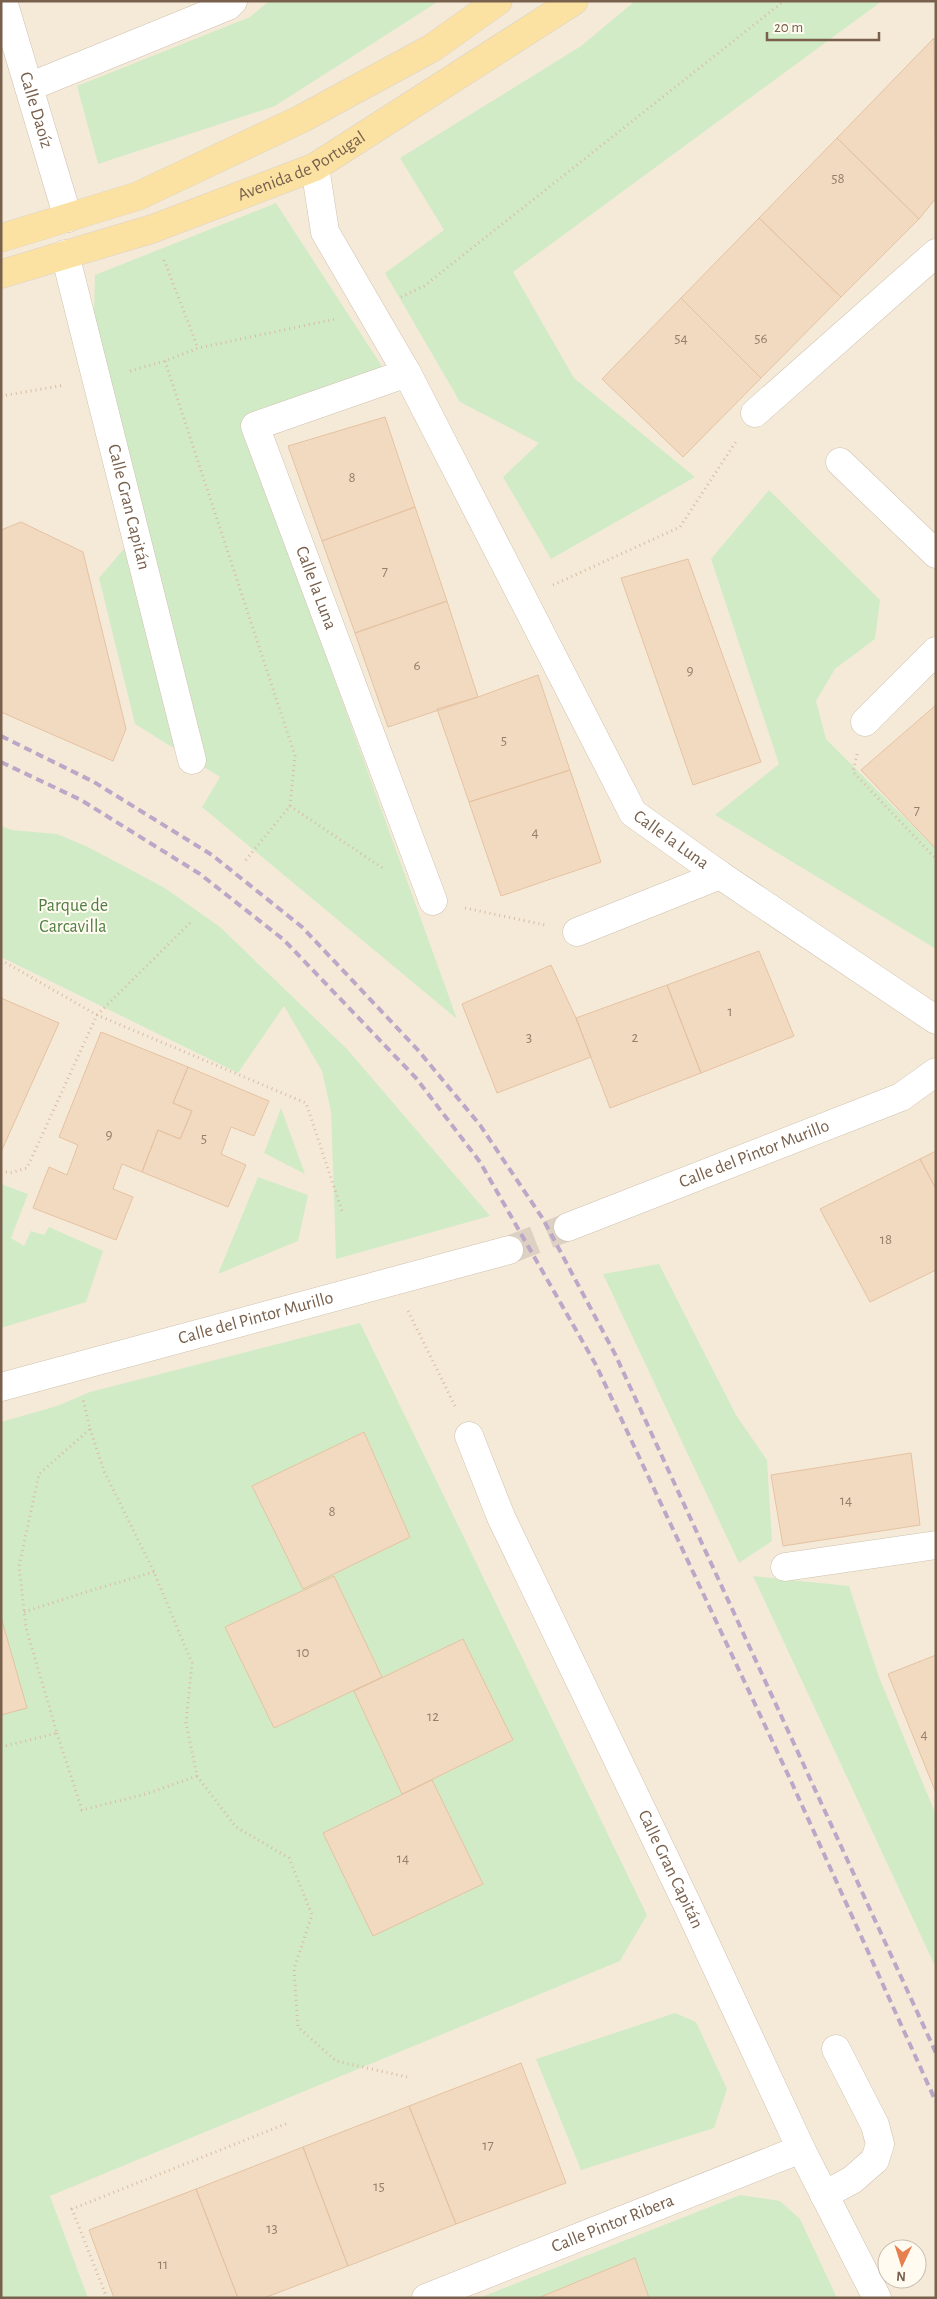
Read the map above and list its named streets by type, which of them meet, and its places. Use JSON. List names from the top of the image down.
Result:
{
  "streets": {
    "main road": ["Avenida de Portugal"],
    "street": [
      "Calle Daoíz",
      "Calle Gran Capitán",
      "Calle la Luna",
      "Calle del Pintor Murillo",
      "Calle Pintor Ribera"
    ]
  },
  "crossings": [
    ["Avenida de Portugal", "Calle Gran Capitán"],
    ["Avenida de Portugal", "Calle la Luna"],
    ["Calle Gran Capitán", "Calle Pintor Ribera"]
  ],
  "parks": ["Parque de Carcavilla"],
  "house_numbers": [
    "58",
    "54",
    "56",
    "8",
    "7",
    "6",
    "9",
    "5",
    "7",
    "4",
    "1",
    "3",
    "2",
    "9",
    "5",
    "18",
    "14",
    "8",
    "10",
    "12",
    "4",
    "14",
    "17",
    "15",
    "13",
    "11"
  ],
  "scale_bar": "20 m",
  "north": "bottom"
}
